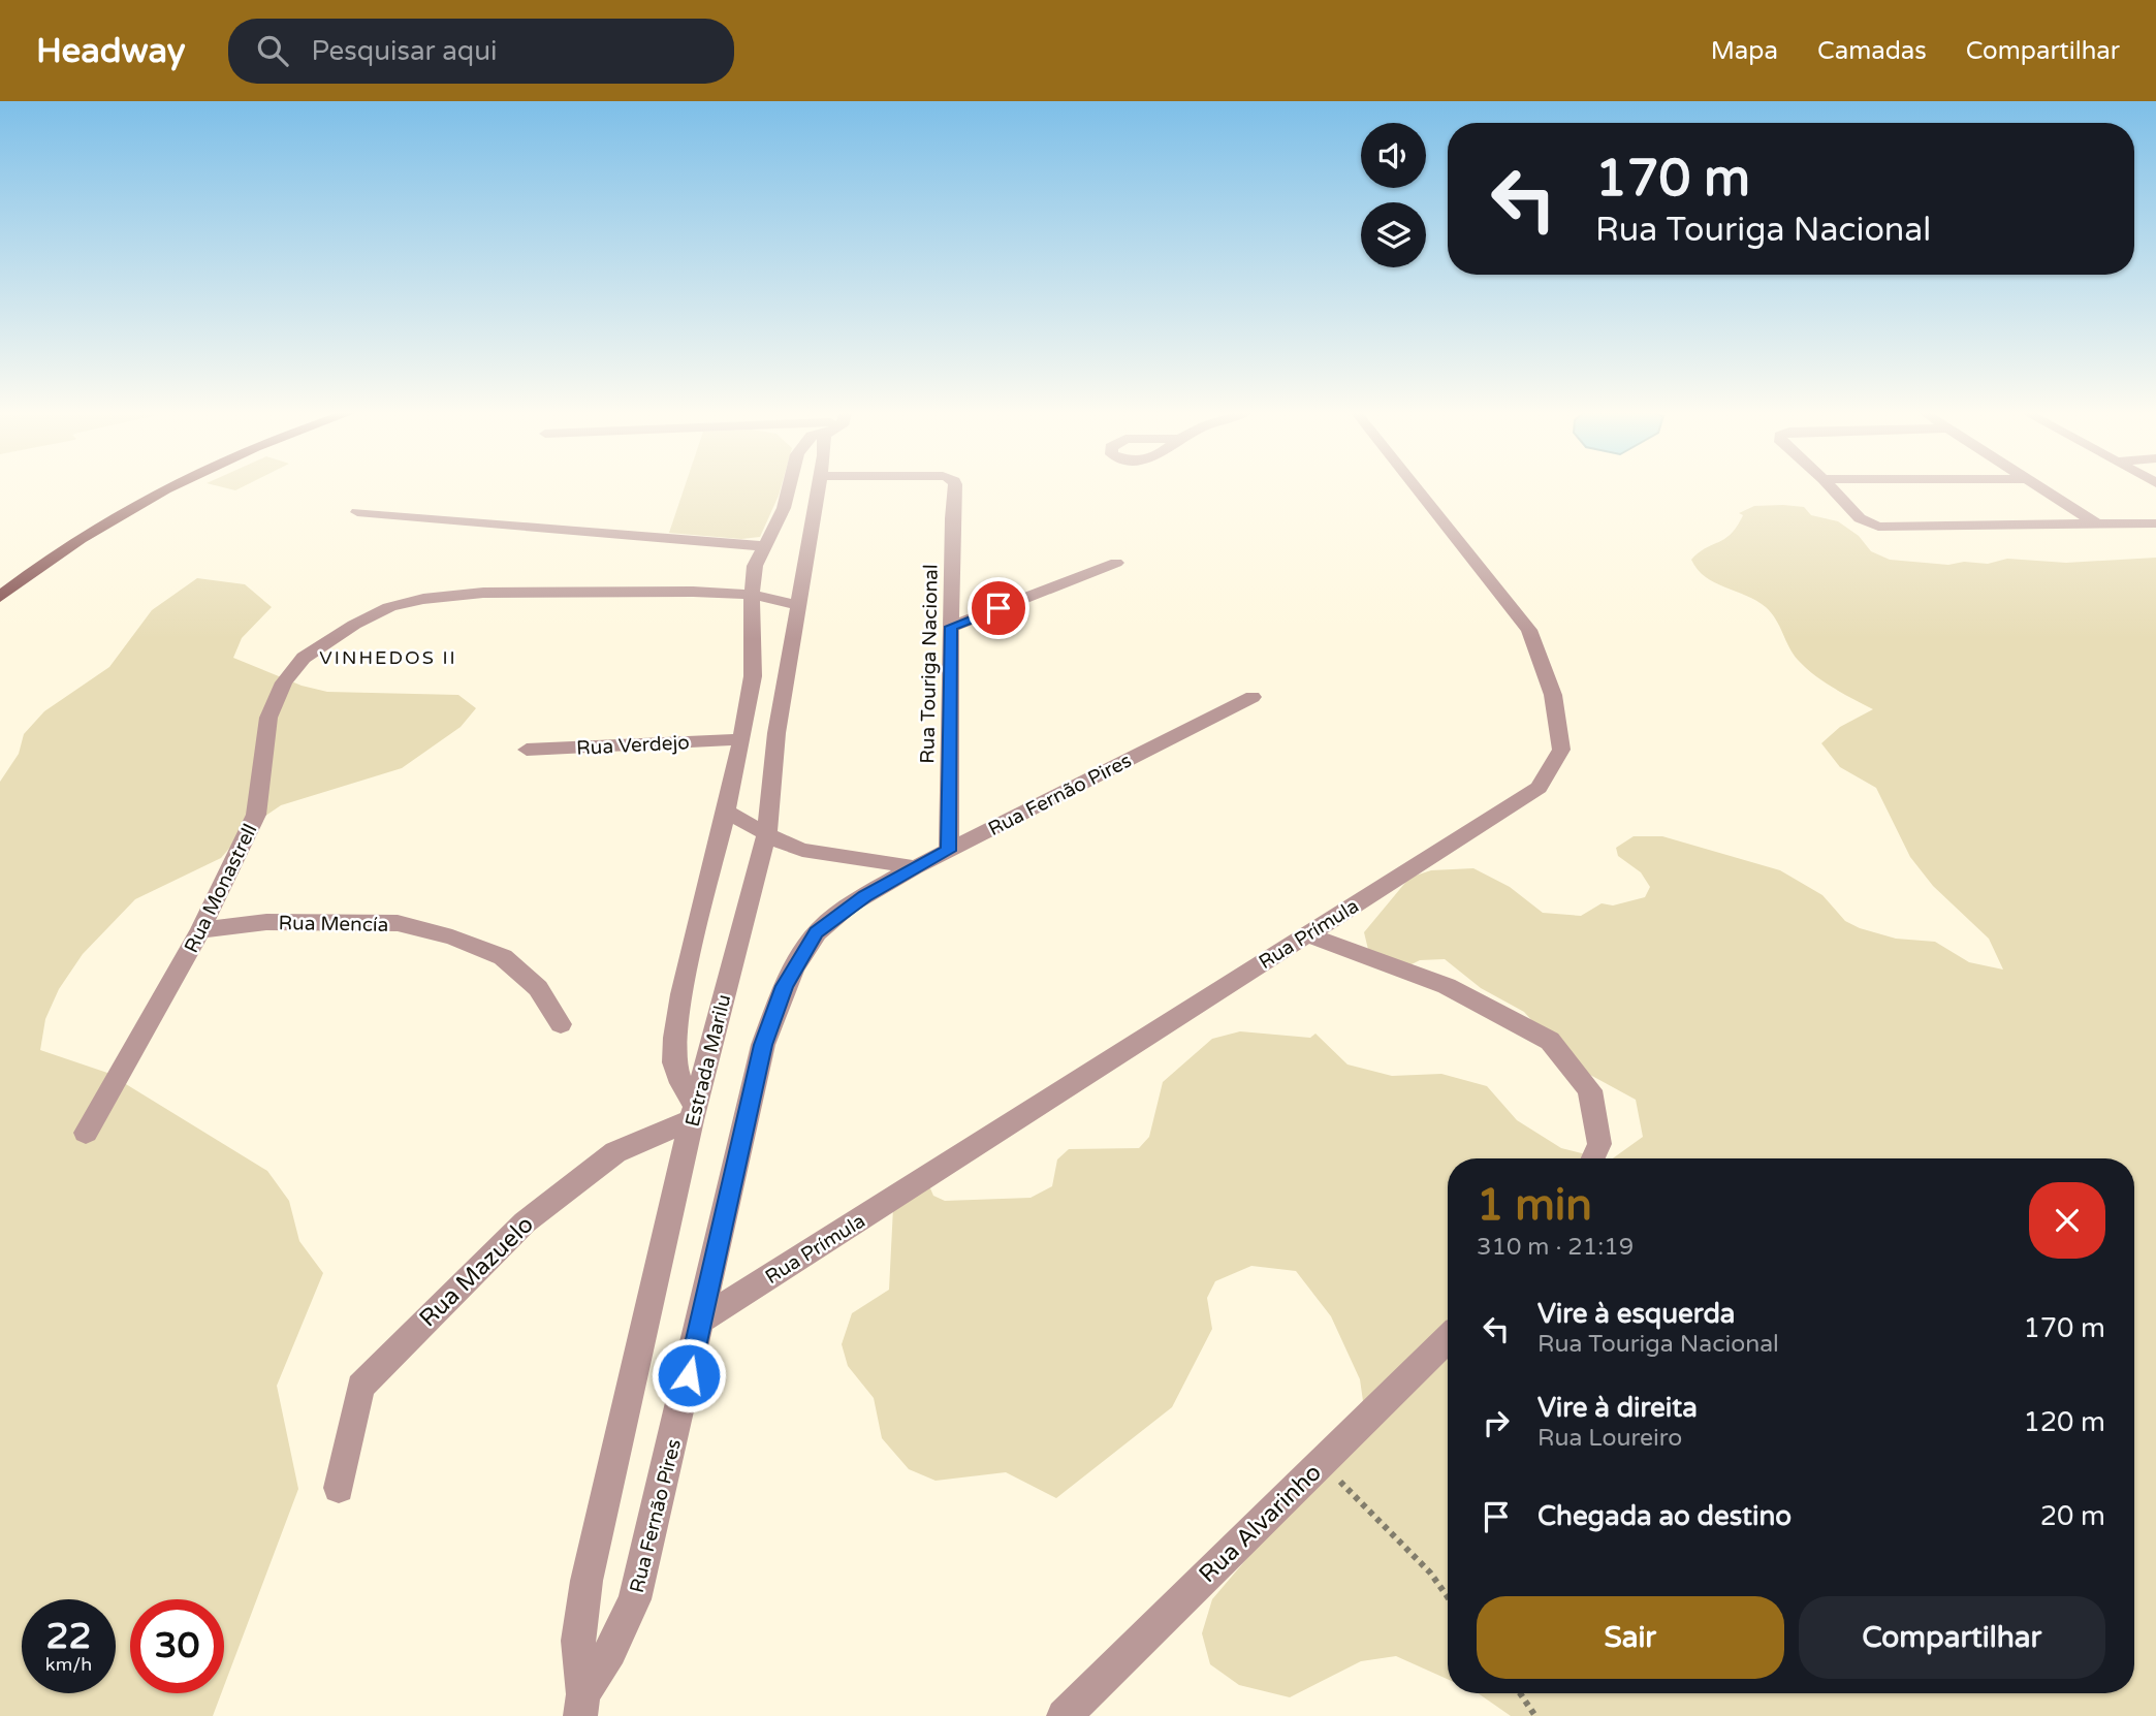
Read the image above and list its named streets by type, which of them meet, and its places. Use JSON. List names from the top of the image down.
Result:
{
  "streets": {
    "street": [
      "Rua Touriga Nacional",
      "Rua Verdejo",
      "Rua Fernão Pires",
      "Rua Monastrell",
      "Rua Mencía",
      "Rua Prímula",
      "Estrada Marilu",
      "Rua Mazuelo",
      "Rua Alvarinho"
    ]
  },
  "crossings": [
    ["Rua Touriga Nacional", "Rua Fernão Pires"],
    ["Rua Fernão Pires", "Rua Prímula"],
    ["Rua Fernão Pires", "Estrada Marilu"],
    ["Rua Monastrell", "Rua Mencía"],
    ["Rua Monastrell", "Estrada Marilu"],
    ["Estrada Marilu", "Rua Mazuelo"]
  ],
  "districts": ["VINHEDOS II"],
  "page": {
    "header": "Headway",
    "search": "Pesquisar aqui",
    "nav": ["Mapa", "Camadas", "Compartilhar"],
    "turn": ["170 m", "Rua Touriga Nacional"],
    "heading": ["1 min", "310 m · 21:19"],
    "list": [
      {
        "name": "Vire à esquerda",
        "note": "Rua Touriga Nacional",
        "value": "170 m"
      },
      {
        "name": "Vire à direita",
        "note": "Rua Loureiro",
        "value": "120 m"
      },
      {
        "name": "Chegada ao destino",
        "value": "20 m"
      }
    ],
    "buttons": ["Sair", "Compartilhar"],
    "speed": "22 km/h",
    "limit": "30"
  }
}
